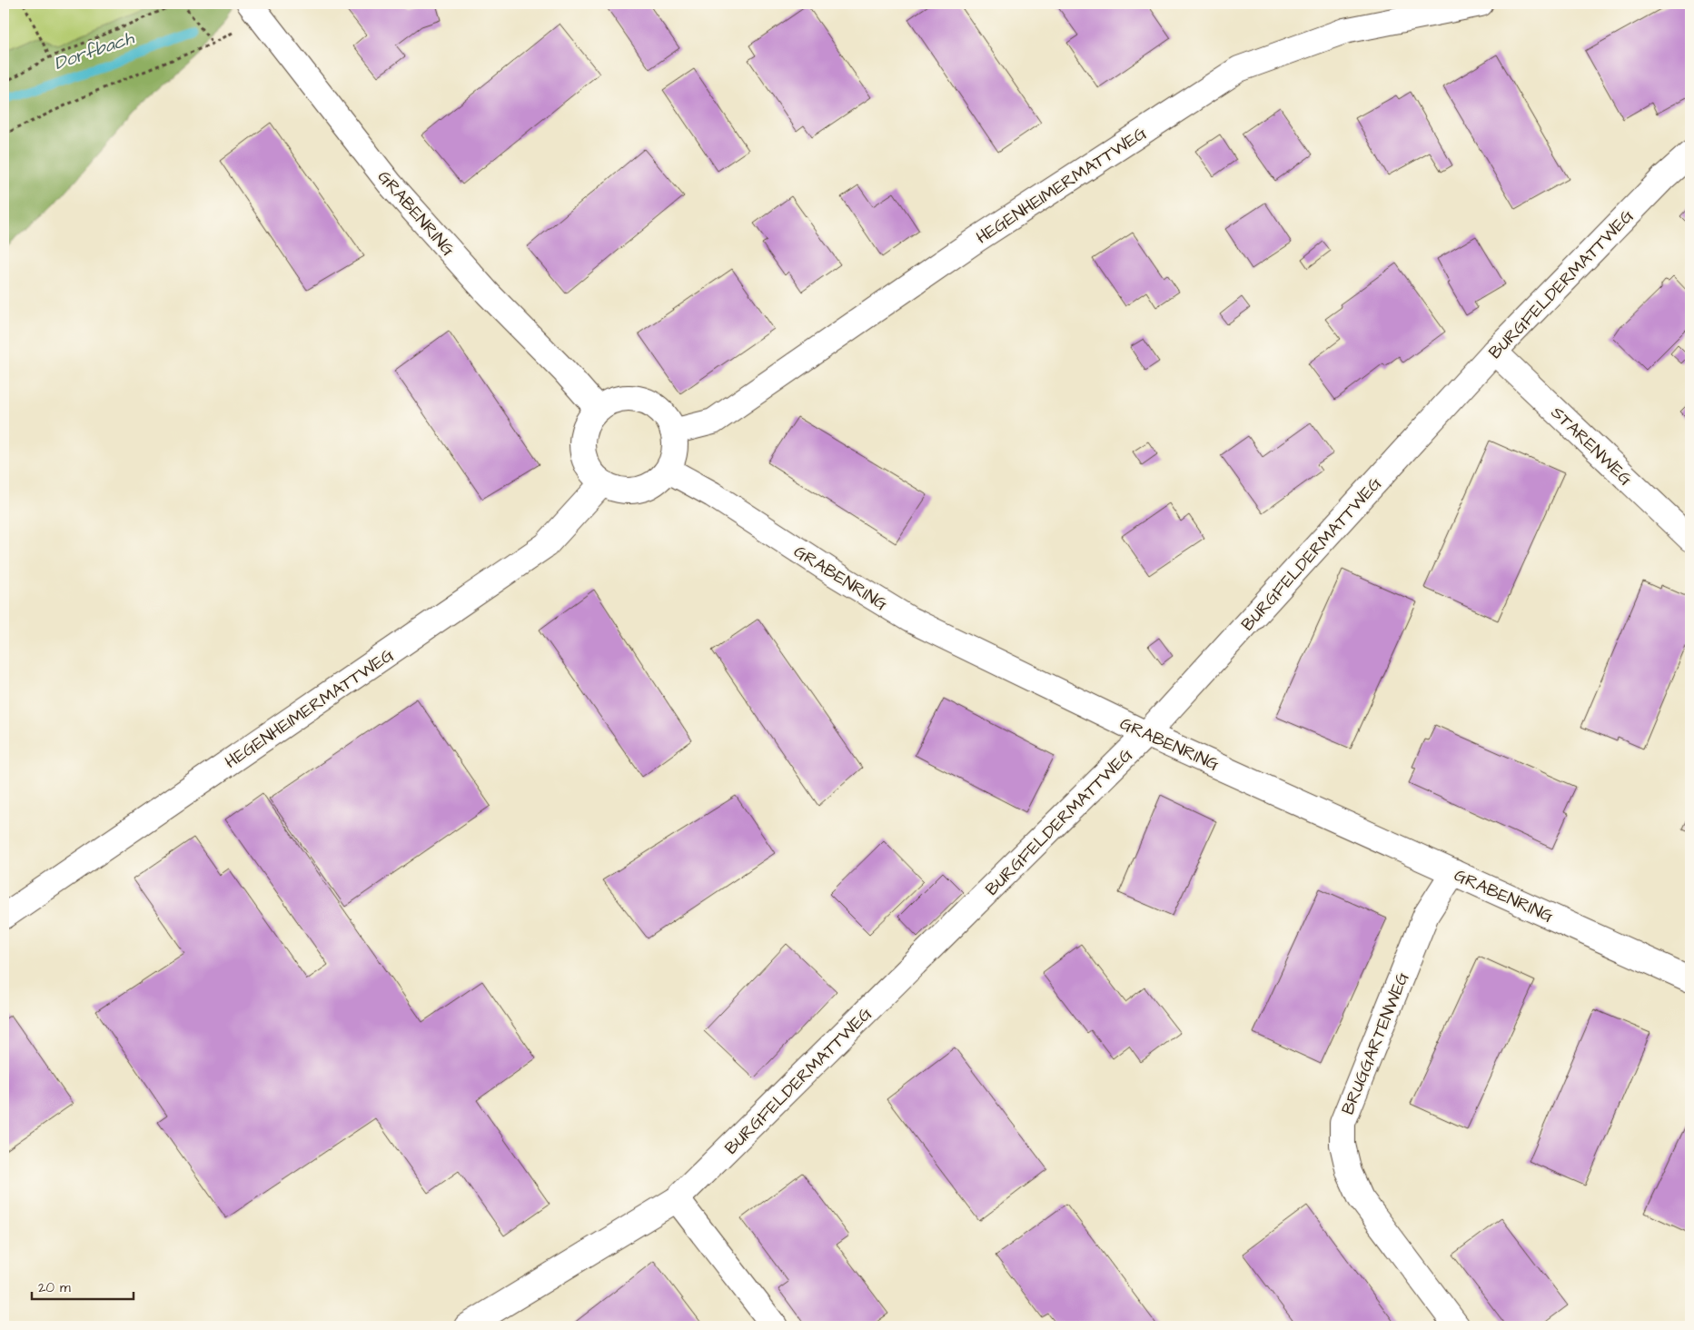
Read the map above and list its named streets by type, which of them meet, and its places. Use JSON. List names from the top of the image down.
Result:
{
  "streets": {
    "street": [
      "HEGENHEIMERMATTWEG",
      "GRABENRING",
      "BURGFELDERMATTWEG",
      "STARENWEG",
      "BRUGGARTENWEG"
    ]
  },
  "crossings": [
    ["HEGENHEIMERMATTWEG", "GRABENRING"],
    ["GRABENRING", "BURGFELDERMATTWEG"],
    ["GRABENRING", "BRUGGARTENWEG"],
    ["BURGFELDERMATTWEG", "STARENWEG"]
  ],
  "water": ["Dorfbach"],
  "scale_bar": "20 m"
}
